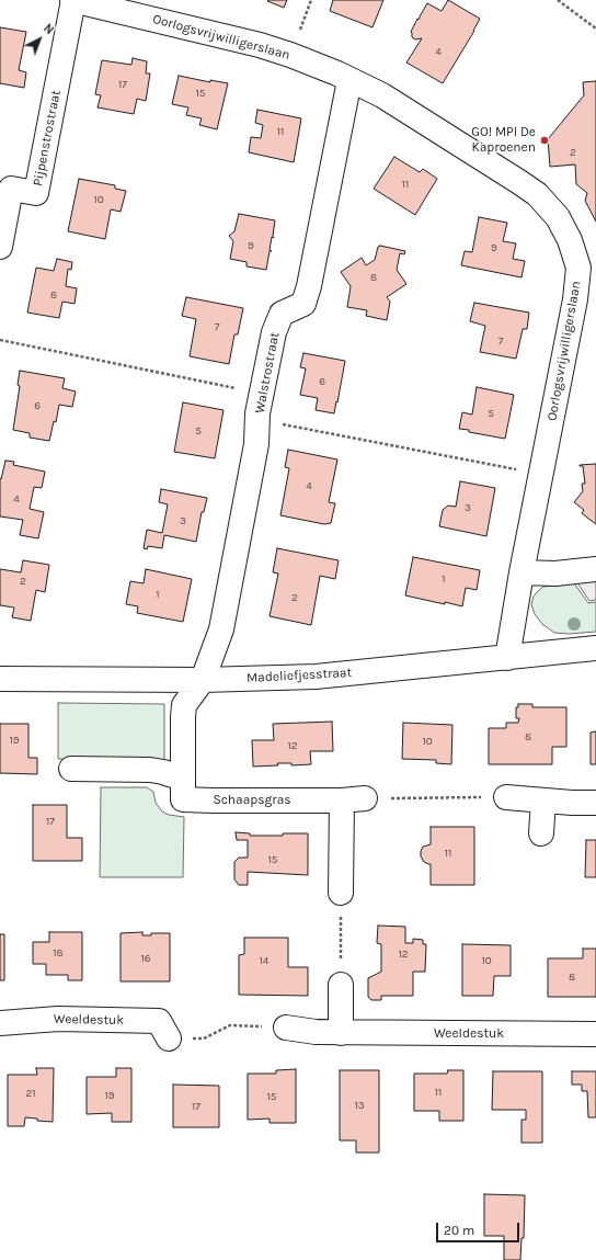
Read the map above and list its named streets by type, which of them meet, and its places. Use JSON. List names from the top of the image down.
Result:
{
  "streets": {
    "street": [
      "Oorlogsvrijwilligerslaan",
      "Pijpenstrostraat",
      "Walstrostraat",
      "Madeliefjesstraat",
      "Schaapsgras",
      "Weeldestuk"
    ]
  },
  "crossings": [
    ["Oorlogsvrijwilligerslaan", "Pijpenstrostraat"],
    ["Oorlogsvrijwilligerslaan", "Walstrostraat"],
    ["Oorlogsvrijwilligerslaan", "Madeliefjesstraat"],
    ["Walstrostraat", "Madeliefjesstraat"],
    ["Walstrostraat", "Schaapsgras"],
    ["Madeliefjesstraat", "Schaapsgras"]
  ],
  "places": ["GO! MPI De Kaproenen"],
  "house_numbers": [
    "4",
    "17",
    "15",
    "11",
    "2",
    "11",
    "10",
    "9",
    "9",
    "8",
    "8",
    "7",
    "7",
    "6",
    "6",
    "5",
    "5",
    "4",
    "4",
    "3",
    "3",
    "1",
    "2",
    "1",
    "2",
    "8",
    "19",
    "10",
    "12",
    "17",
    "11",
    "15",
    "18",
    "12",
    "16",
    "14",
    "10",
    "8",
    "11",
    "21",
    "19",
    "15",
    "13",
    "17"
  ],
  "scale_bar": "20 m",
  "north": "top right"
}
